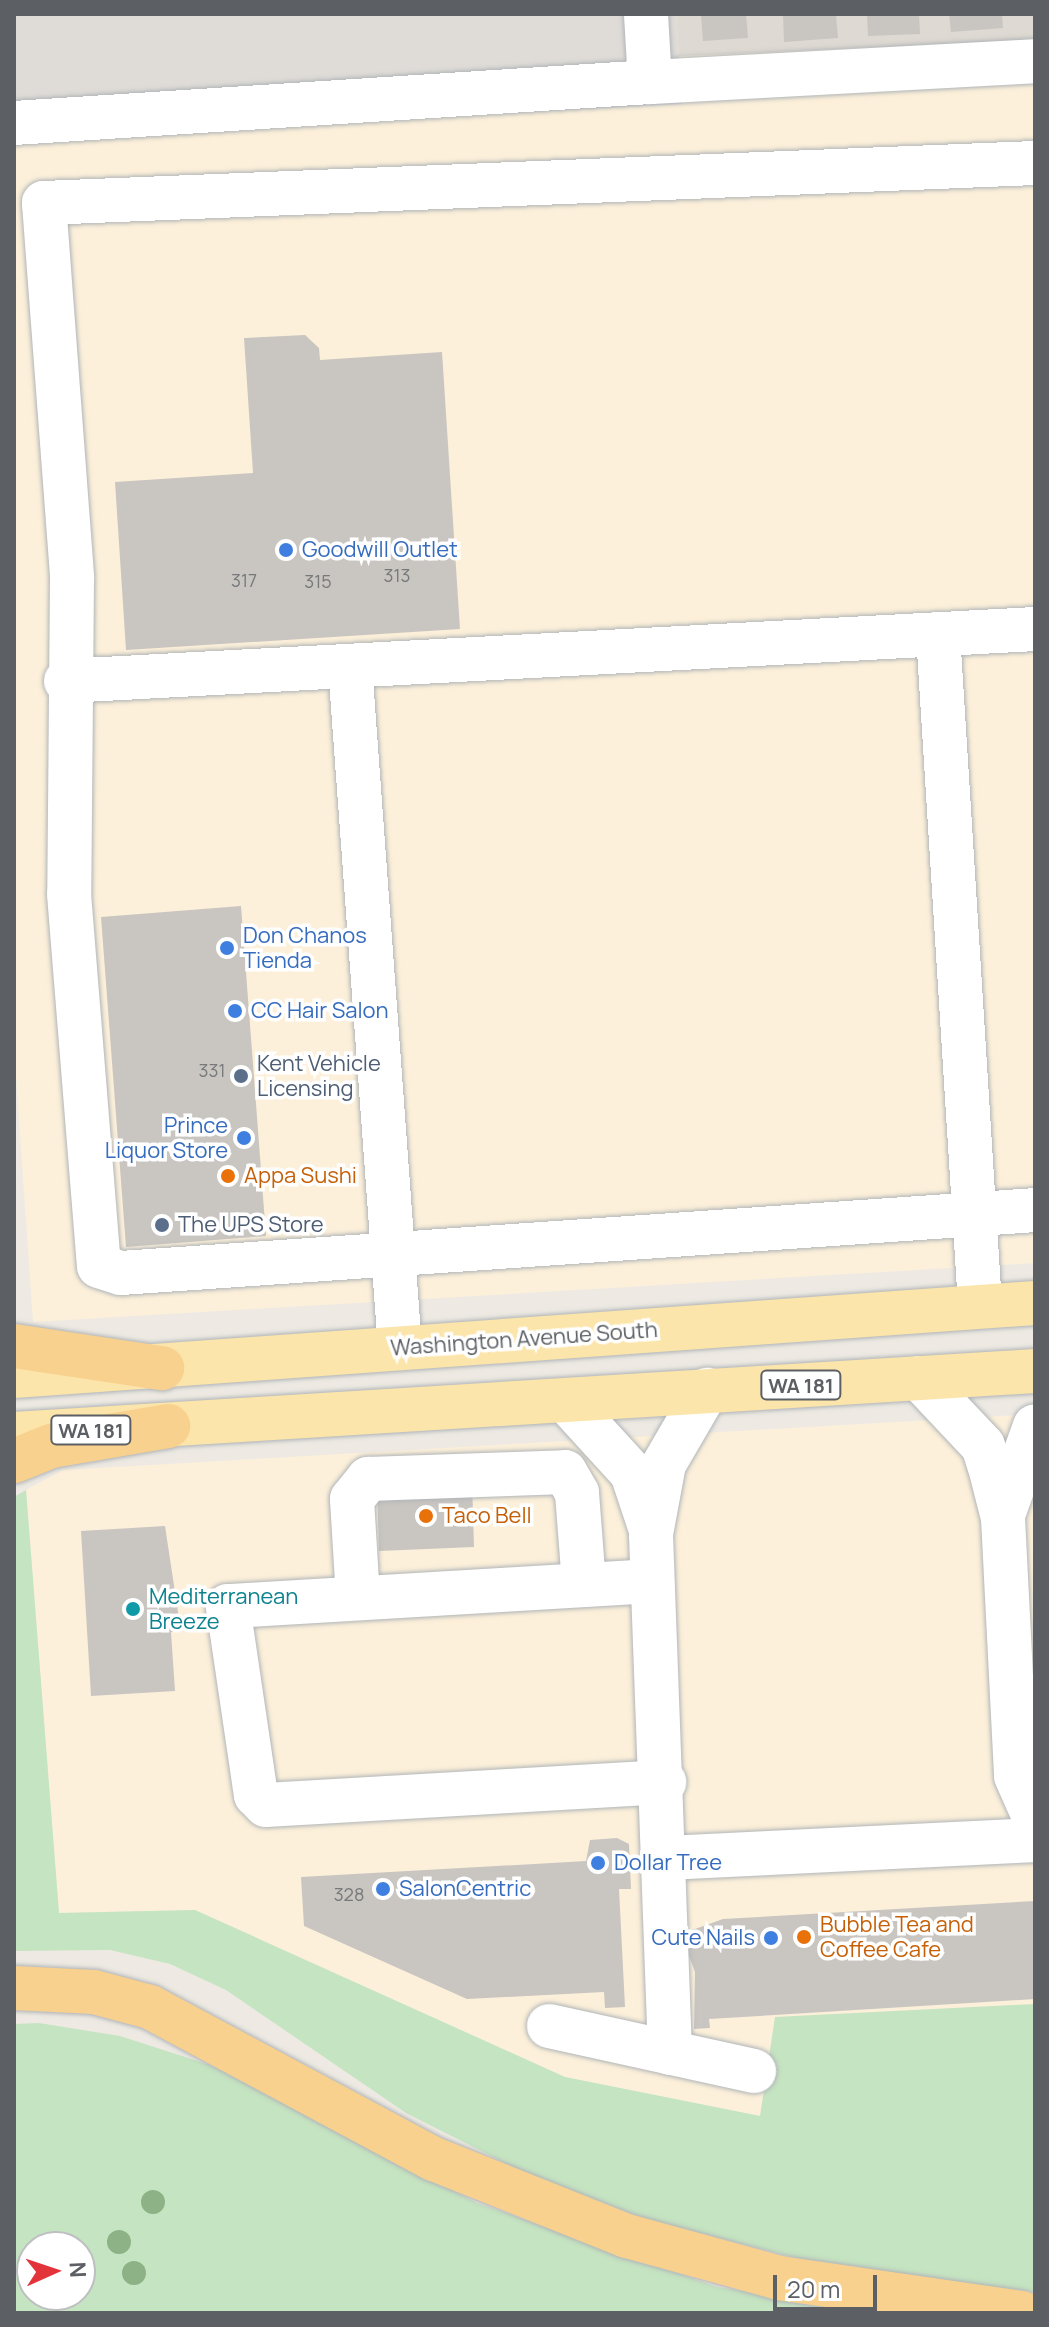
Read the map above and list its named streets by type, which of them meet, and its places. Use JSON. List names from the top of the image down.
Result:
{
  "streets": {
    "main road": ["Washington Avenue South", "WA 181"]
  },
  "places": [
    "Goodwill Outlet",
    "Don Chanos Tienda",
    "CC Hair Salon",
    "Kent Vehicle Licensing",
    "Prince Liquor Store",
    "Appa Sushi",
    "The UPS Store",
    "Taco Bell",
    "Mediterranean Breeze",
    "Dollar Tree",
    "SalonCentric",
    "Bubble Tea and Coffee Cafe",
    "Cute Nails"
  ],
  "house_numbers": [
    "313",
    "317",
    "315",
    "331",
    "328"
  ],
  "scale_bar": "20 m",
  "north": "right"
}
